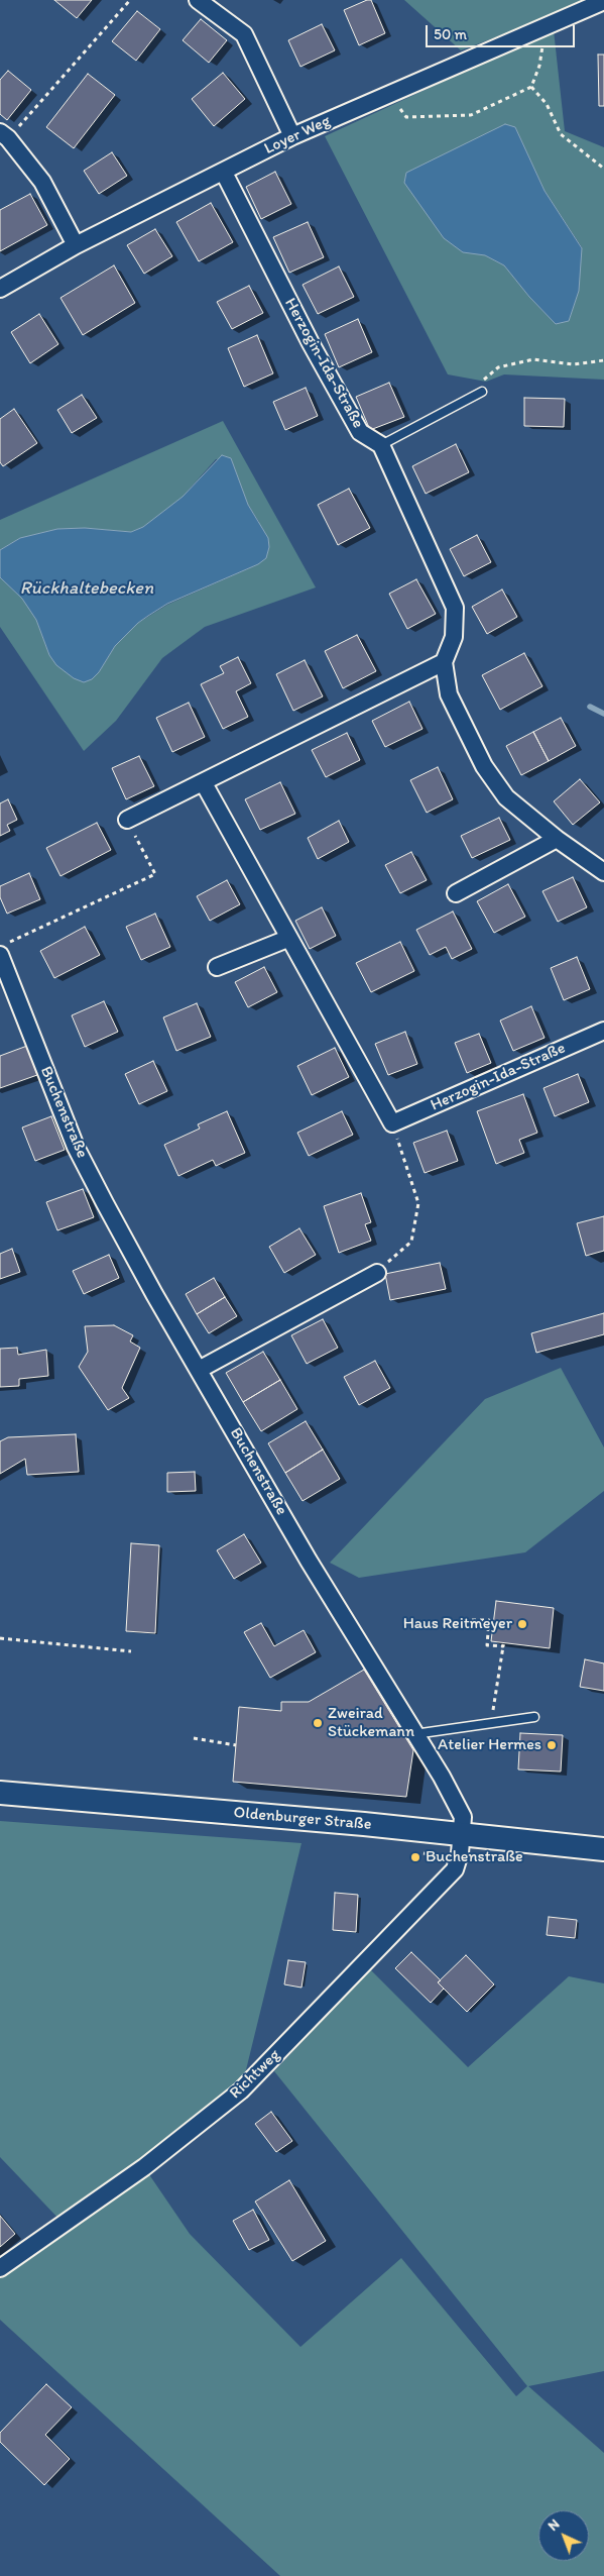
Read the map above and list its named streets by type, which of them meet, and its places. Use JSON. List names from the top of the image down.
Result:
{
  "streets": {
    "street": [
      "Loyer Weg",
      "Herzogin-Ida-Straße",
      "Buchenstraße",
      "Oldenburger Straße",
      "Richtweg"
    ]
  },
  "crossings": [
    ["Loyer Weg", "Herzogin-Ida-Straße"],
    ["Buchenstraße", "Oldenburger Straße"],
    ["Buchenstraße", "Richtweg"],
    ["Oldenburger Straße", "Richtweg"]
  ],
  "water": ["Rückhaltebecken"],
  "places": [
    "Haus Reitmeyer",
    "Zweirad Stückemann",
    "Atelier Hermes",
    "Buchenstraße"
  ],
  "scale_bar": "50 m",
  "north": "top left"
}
